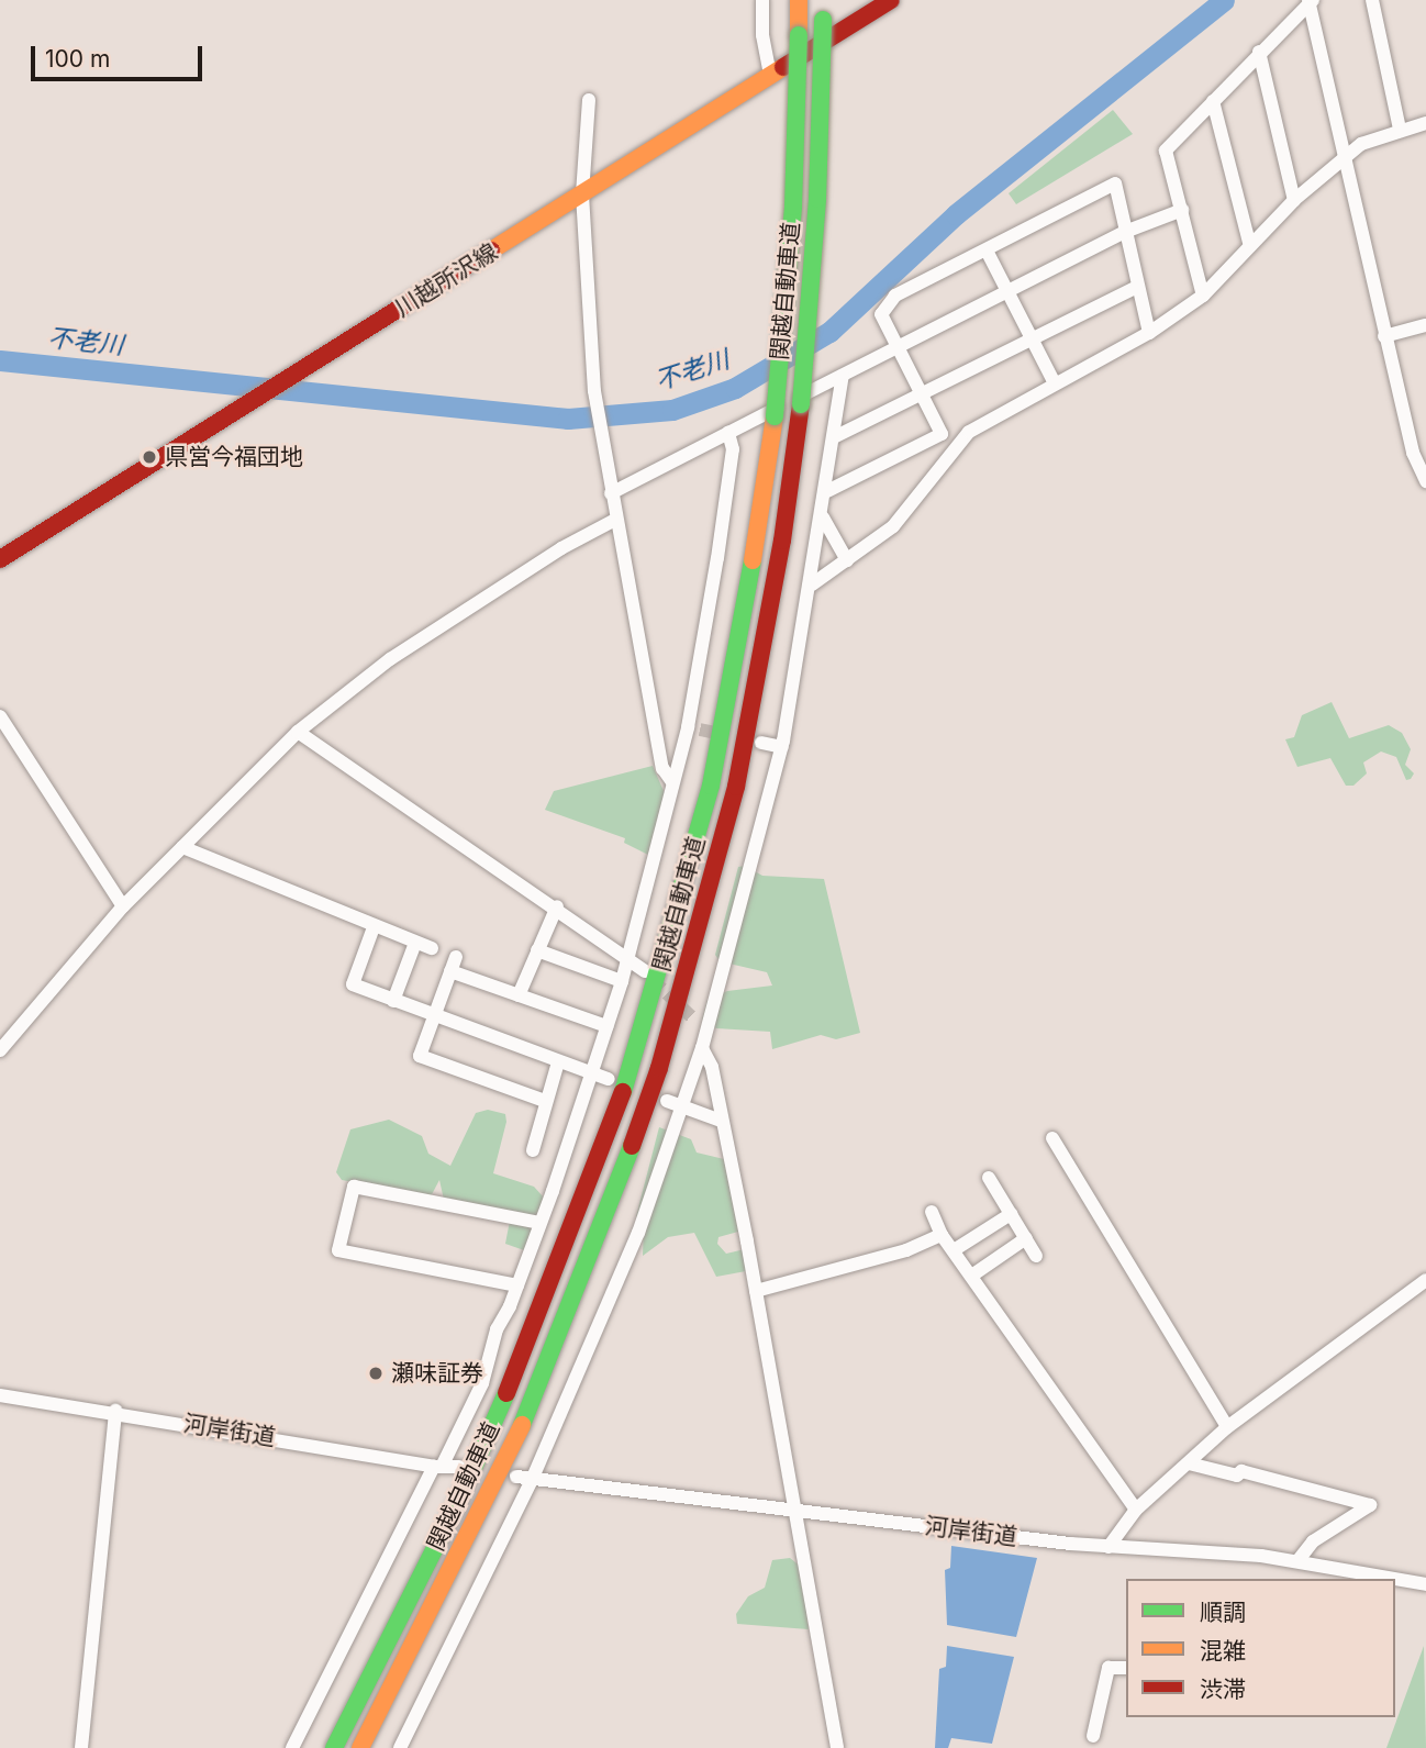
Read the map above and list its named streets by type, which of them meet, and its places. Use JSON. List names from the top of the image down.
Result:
{
  "streets": {
    "main road": ["川越所沢線", "関越自動車道"],
    "street": ["河岸街道"]
  },
  "water": ["不老川"],
  "places": ["県営今福団地", "瀬味証券"],
  "legend": ["順調", "混雑", "渋滞"],
  "scale_bar": "100 m"
}
